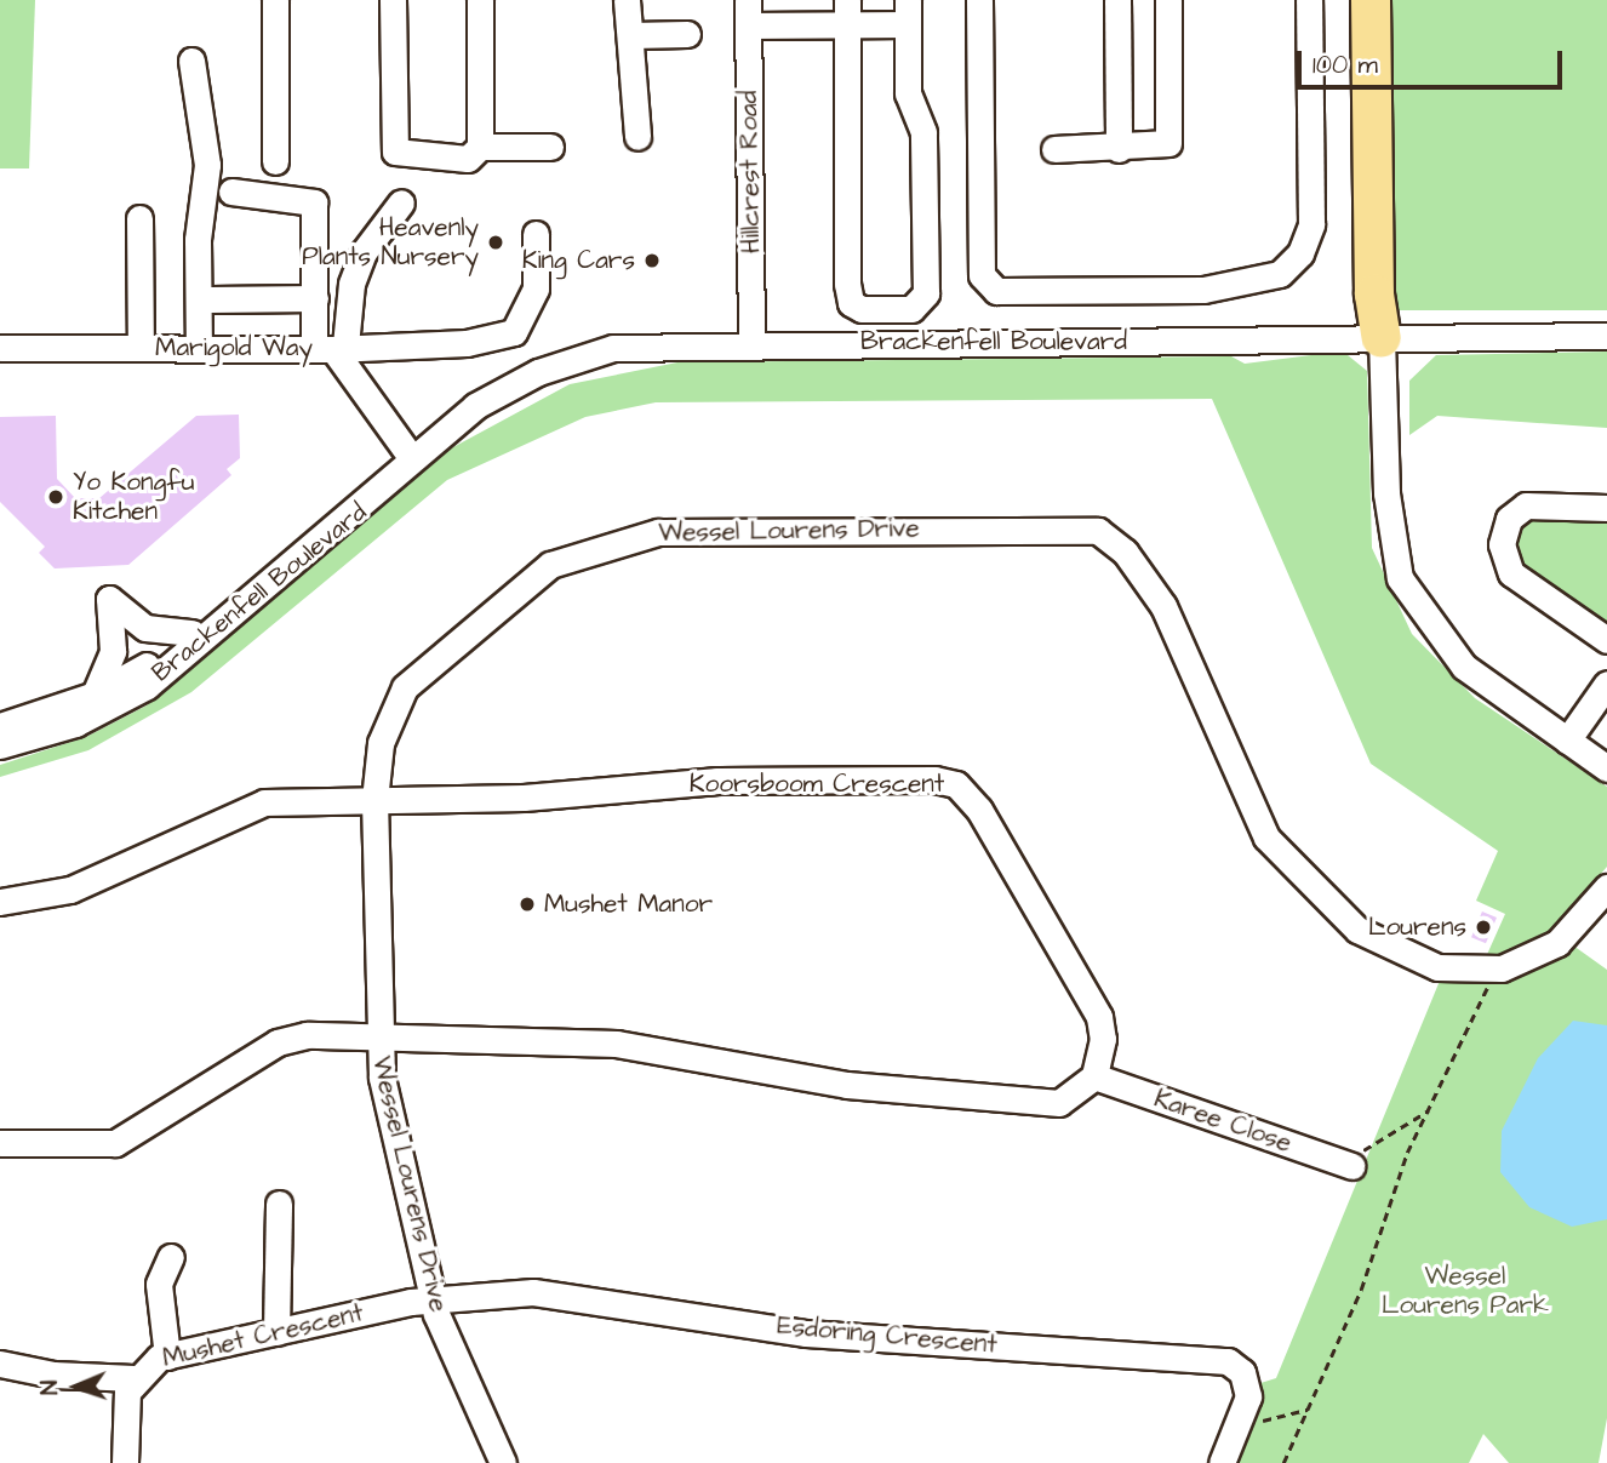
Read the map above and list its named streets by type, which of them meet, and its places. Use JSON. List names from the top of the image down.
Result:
{
  "streets": {
    "street": [
      "Hillcrest Road",
      "Brackenfell Boulevard",
      "Marigold Way",
      "Wessel Lourens Drive",
      "Koorsboom Crescent",
      "Karee Close",
      "Mushet Crescent",
      "Esdoring Crescent"
    ]
  },
  "crossings": [
    ["Hillcrest Road", "Brackenfell Boulevard"],
    ["Brackenfell Boulevard", "Marigold Way"],
    ["Wessel Lourens Drive", "Koorsboom Crescent"],
    ["Wessel Lourens Drive", "Mushet Crescent"],
    ["Wessel Lourens Drive", "Esdoring Crescent"],
    ["Koorsboom Crescent", "Karee Close"],
    ["Mushet Crescent", "Esdoring Crescent"]
  ],
  "parks": ["Wessel Lourens Park"],
  "places": [
    "Heavenly Plants Nursery",
    "King Cars",
    "Yo Kongfu Kitchen",
    "Mushet Manor",
    "Lourens"
  ],
  "scale_bar": "100 m",
  "north": "left"
}
